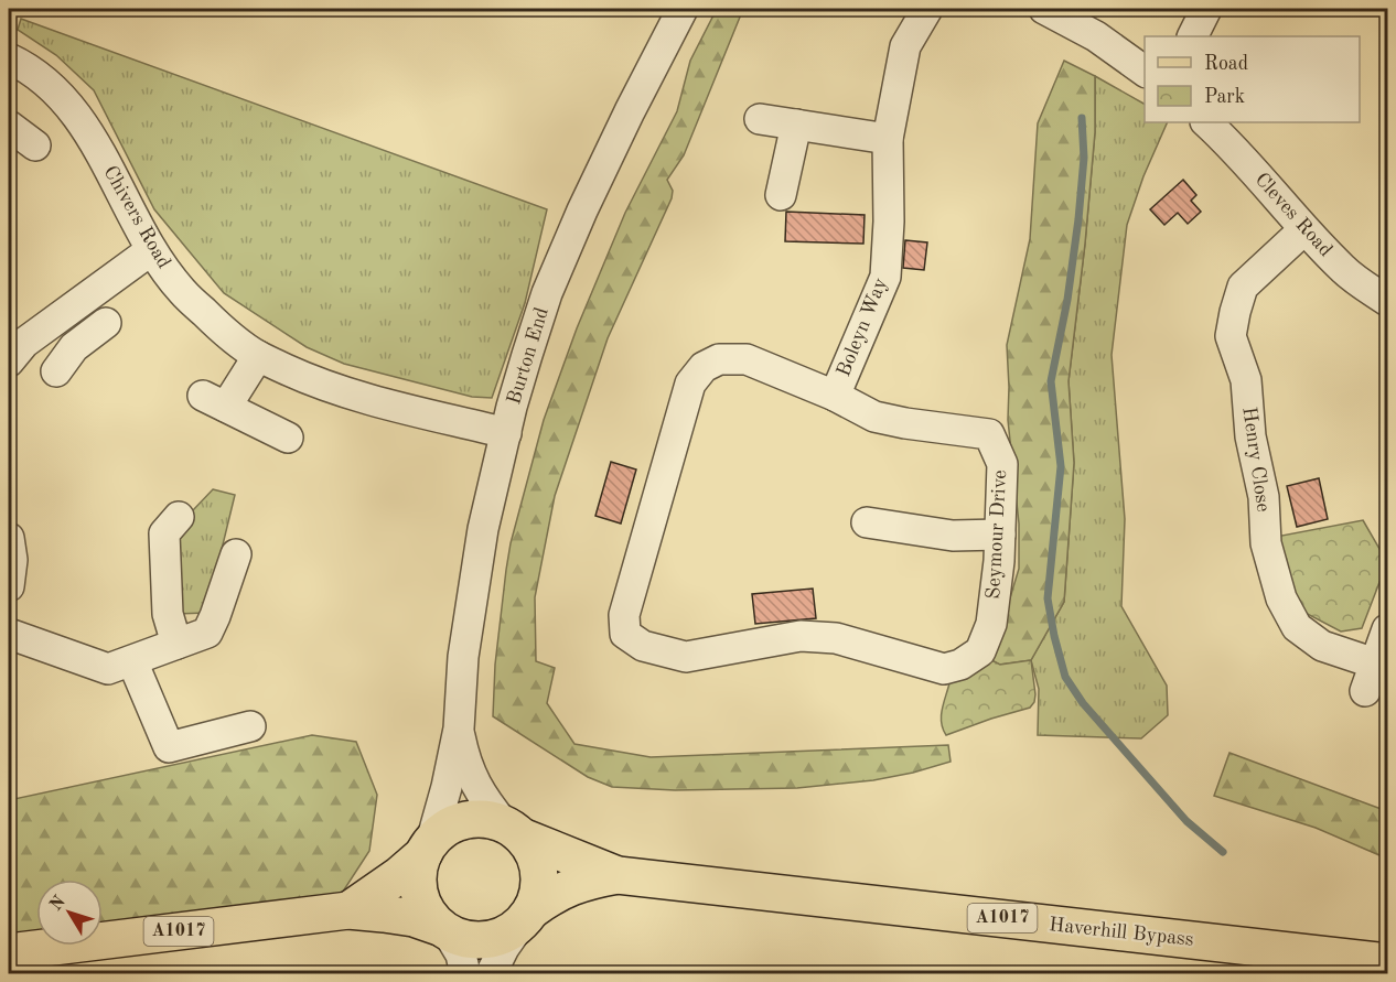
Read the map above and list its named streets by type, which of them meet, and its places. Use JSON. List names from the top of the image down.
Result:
{
  "streets": {
    "main road": ["A1017", "Haverhill Bypass"],
    "street": [
      "Cleves Road",
      "Chivers Road",
      "Boleyn Way",
      "Burton End",
      "Henry Close",
      "Seymour Drive"
    ]
  },
  "crossings": [
    ["Cleves Road", "Henry Close"],
    ["Chivers Road", "Burton End"],
    ["Boleyn Way", "Seymour Drive"],
    ["Burton End", "A1017"],
    ["Burton End", "Haverhill Bypass"],
    ["A1017", "Haverhill Bypass"]
  ],
  "legend": ["Road", "Park"],
  "north": "top left"
}
